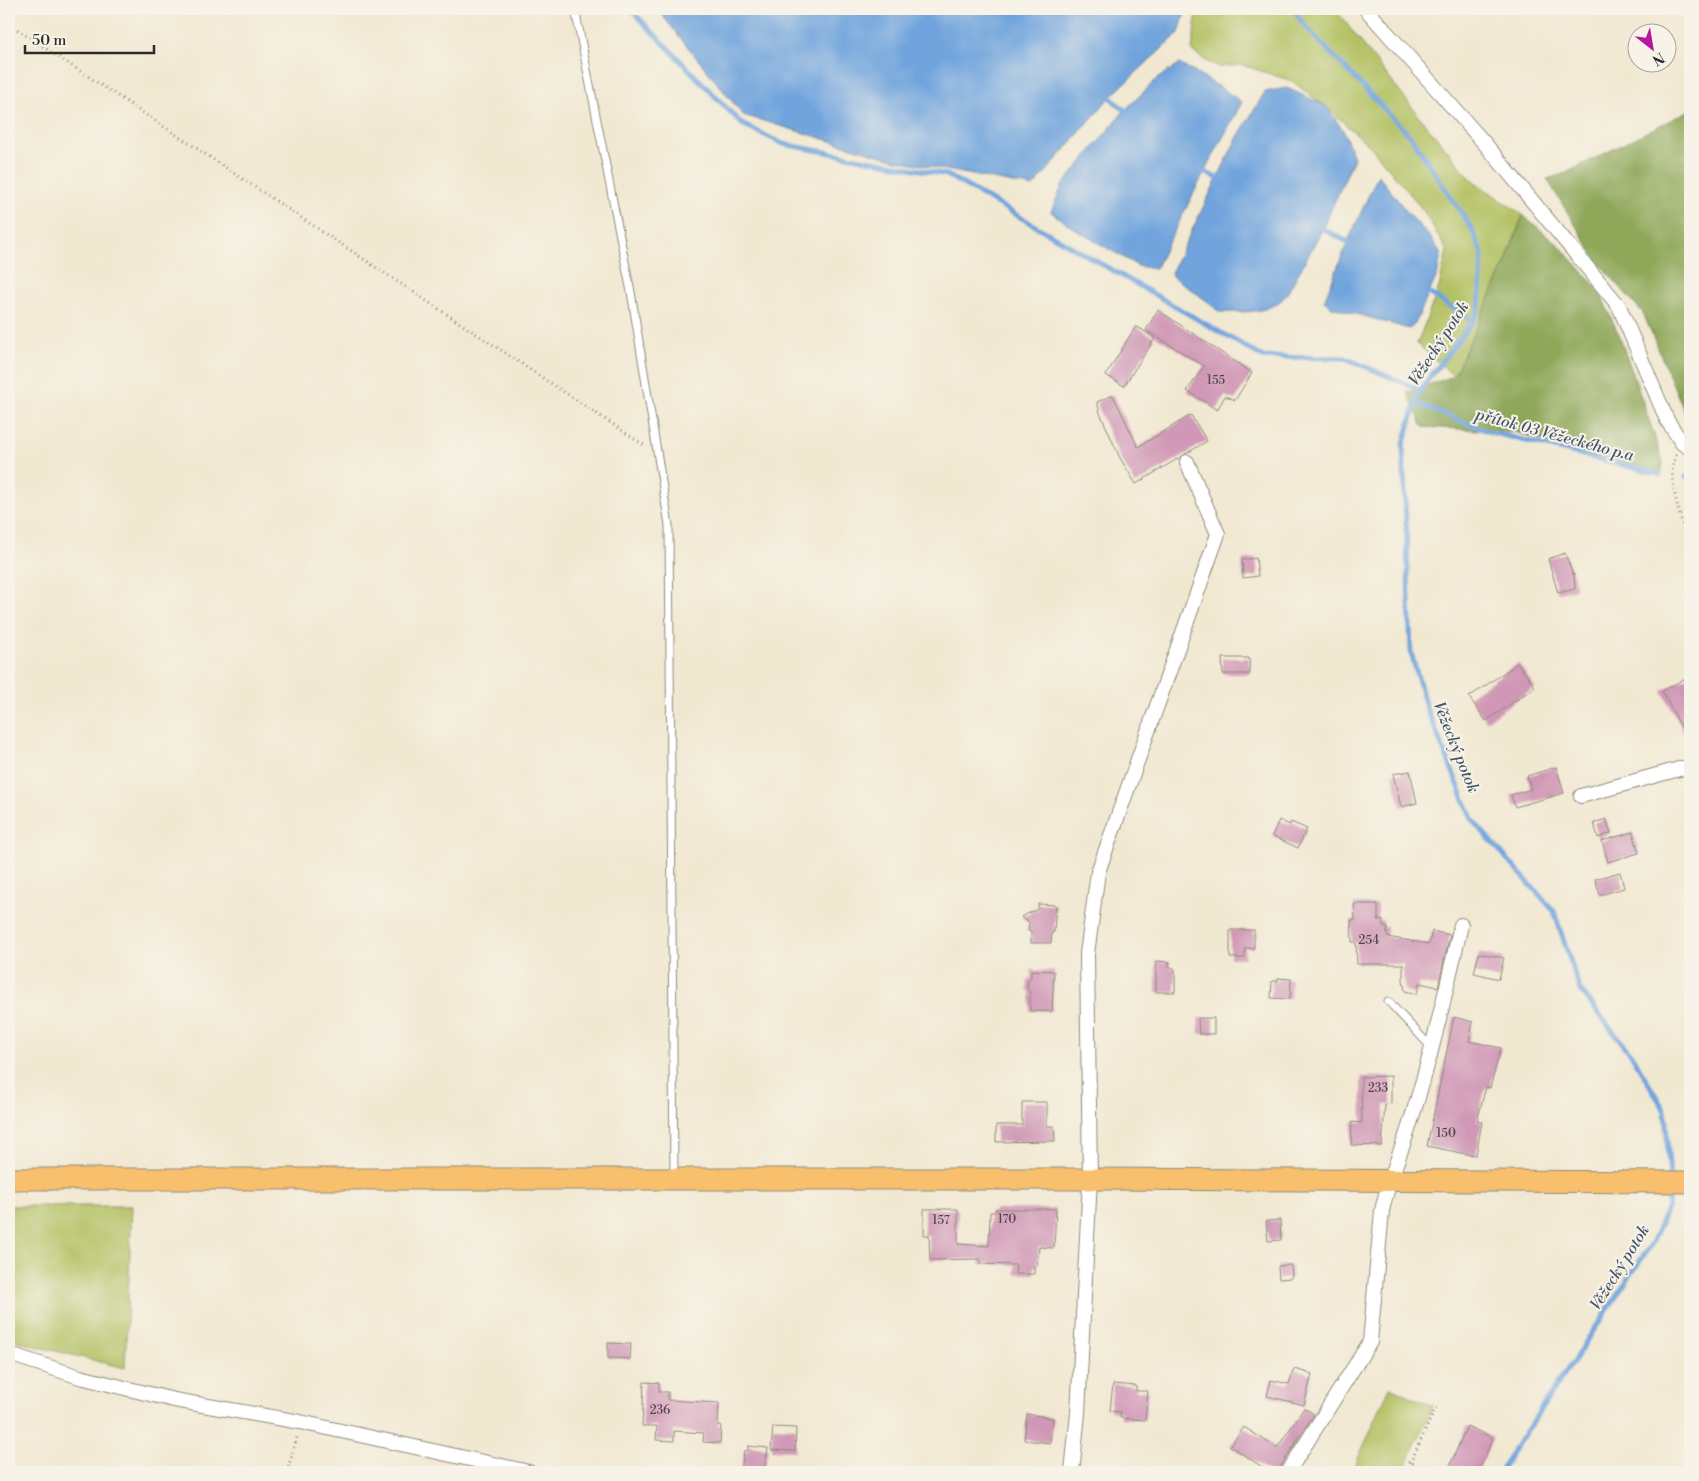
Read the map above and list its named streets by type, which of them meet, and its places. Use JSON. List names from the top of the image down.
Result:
{
  "water": ["Věžecký potok", "přítok 03 Věžeckého p.a"],
  "house_numbers": [
    "155",
    "254",
    "233",
    "150",
    "170",
    "157",
    "236"
  ],
  "scale_bar": "50 m",
  "north": "bottom right"
}
